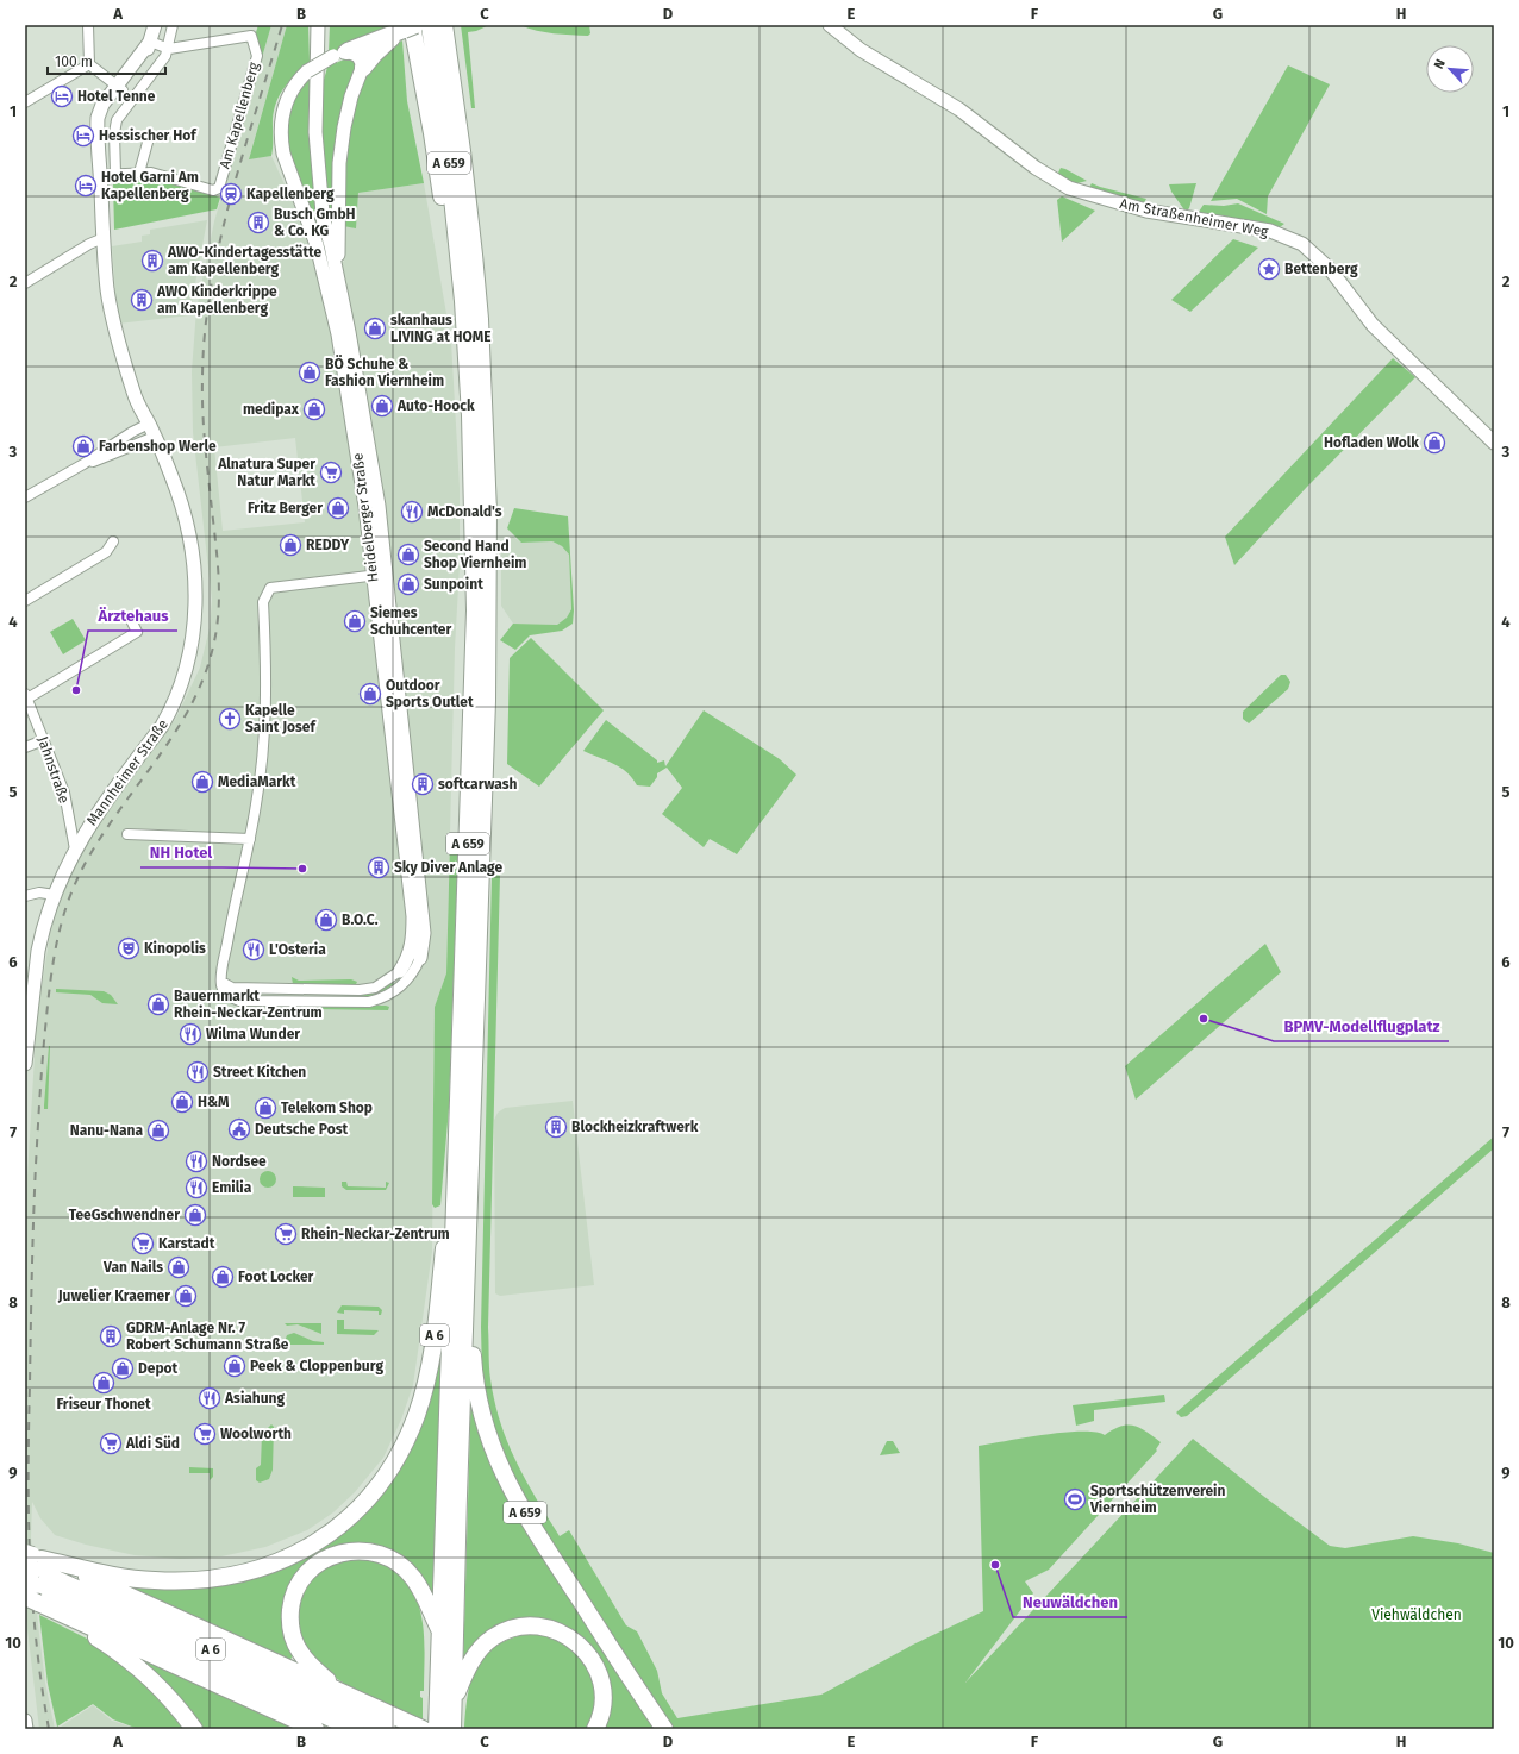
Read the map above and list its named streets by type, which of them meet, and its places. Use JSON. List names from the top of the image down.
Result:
{
  "streets": {
    "highway": ["A 659", "A 6"],
    "street": [
      "Am Kapellenberg",
      "Am Straßenheimer Weg",
      "Heidelberger Straße",
      "Jahnstraße",
      "Mannheimer Straße"
    ]
  },
  "crossings": [
    ["Am Kapellenberg", "Mannheimer Straße"],
    ["A 659", "A 6"],
    ["Jahnstraße", "Mannheimer Straße"]
  ],
  "parks": ["Viehwäldchen"],
  "places": {
    "hotel": ["Hotel Tenne", "Hessischer Hof", "Hotel Garni Am Kapellenberg"],
    "station": ["Kapellenberg"],
    "building": [
      "Busch GmbH & Co. KG",
      "AWO-Kindertagesstätte am Kapellenberg",
      "AWO Kinderkrippe am Kapellenberg",
      "softcarwash",
      "Sky Diver Anlage",
      "Blockheizkraftwerk",
      "GDRM-Anlage Nr. 7 Robert Schumann Straße"
    ],
    "place": ["Bettenberg"],
    "shop": [
      "skanhaus LIVING at HOME",
      "BÖ Schuhe & Fashion Viernheim",
      "Auto-Hoock",
      "medipax",
      "Hofladen Wolk",
      "Farbenshop Werle",
      "Fritz Berger",
      "REDDY",
      "Second Hand Shop Viernheim",
      "Sunpoint",
      "Siemes Schuhcenter",
      "Outdoor Sports Outlet",
      "MediaMarkt",
      "B.O.C.",
      "Bauernmarkt Rhein-Neckar-Zentrum",
      "H&M",
      "Telekom Shop",
      "Nanu-Nana",
      "TeeGschwendner",
      "Van Nails",
      "Foot Locker",
      "Juwelier Kraemer",
      "Peek & Cloppenburg",
      "Depot",
      "Friseur Thonet"
    ],
    "supermarket": [
      "Alnatura Super Natur Markt",
      "Rhein-Neckar-Zentrum",
      "Karstadt",
      "Woolworth",
      "Aldi Süd"
    ],
    "restaurant": [
      "McDonald's",
      "L'Osteria",
      "Wilma Wunder",
      "Street Kitchen",
      "Nordsee",
      "Emilia",
      "Asiahung"
    ],
    "other": [
      "Ärztehaus",
      "NH Hotel",
      "BPMV-Modellflugplatz",
      "Neuwäldchen"
    ],
    "church": ["Kapelle Saint Josef"],
    "theatre": ["Kinopolis"],
    "public building": ["Deutsche Post"],
    "sports": ["Sportschützenverein Viernheim"]
  },
  "scale_bar": "100 m",
  "north": "top left",
  "grid": {
    "columns": [
      "A",
      "B",
      "C",
      "D",
      "E",
      "F",
      "G",
      "H"
    ],
    "rows": [
      "1",
      "2",
      "3",
      "4",
      "5",
      "6",
      "7",
      "8",
      "9",
      "10"
    ]
  }
}
